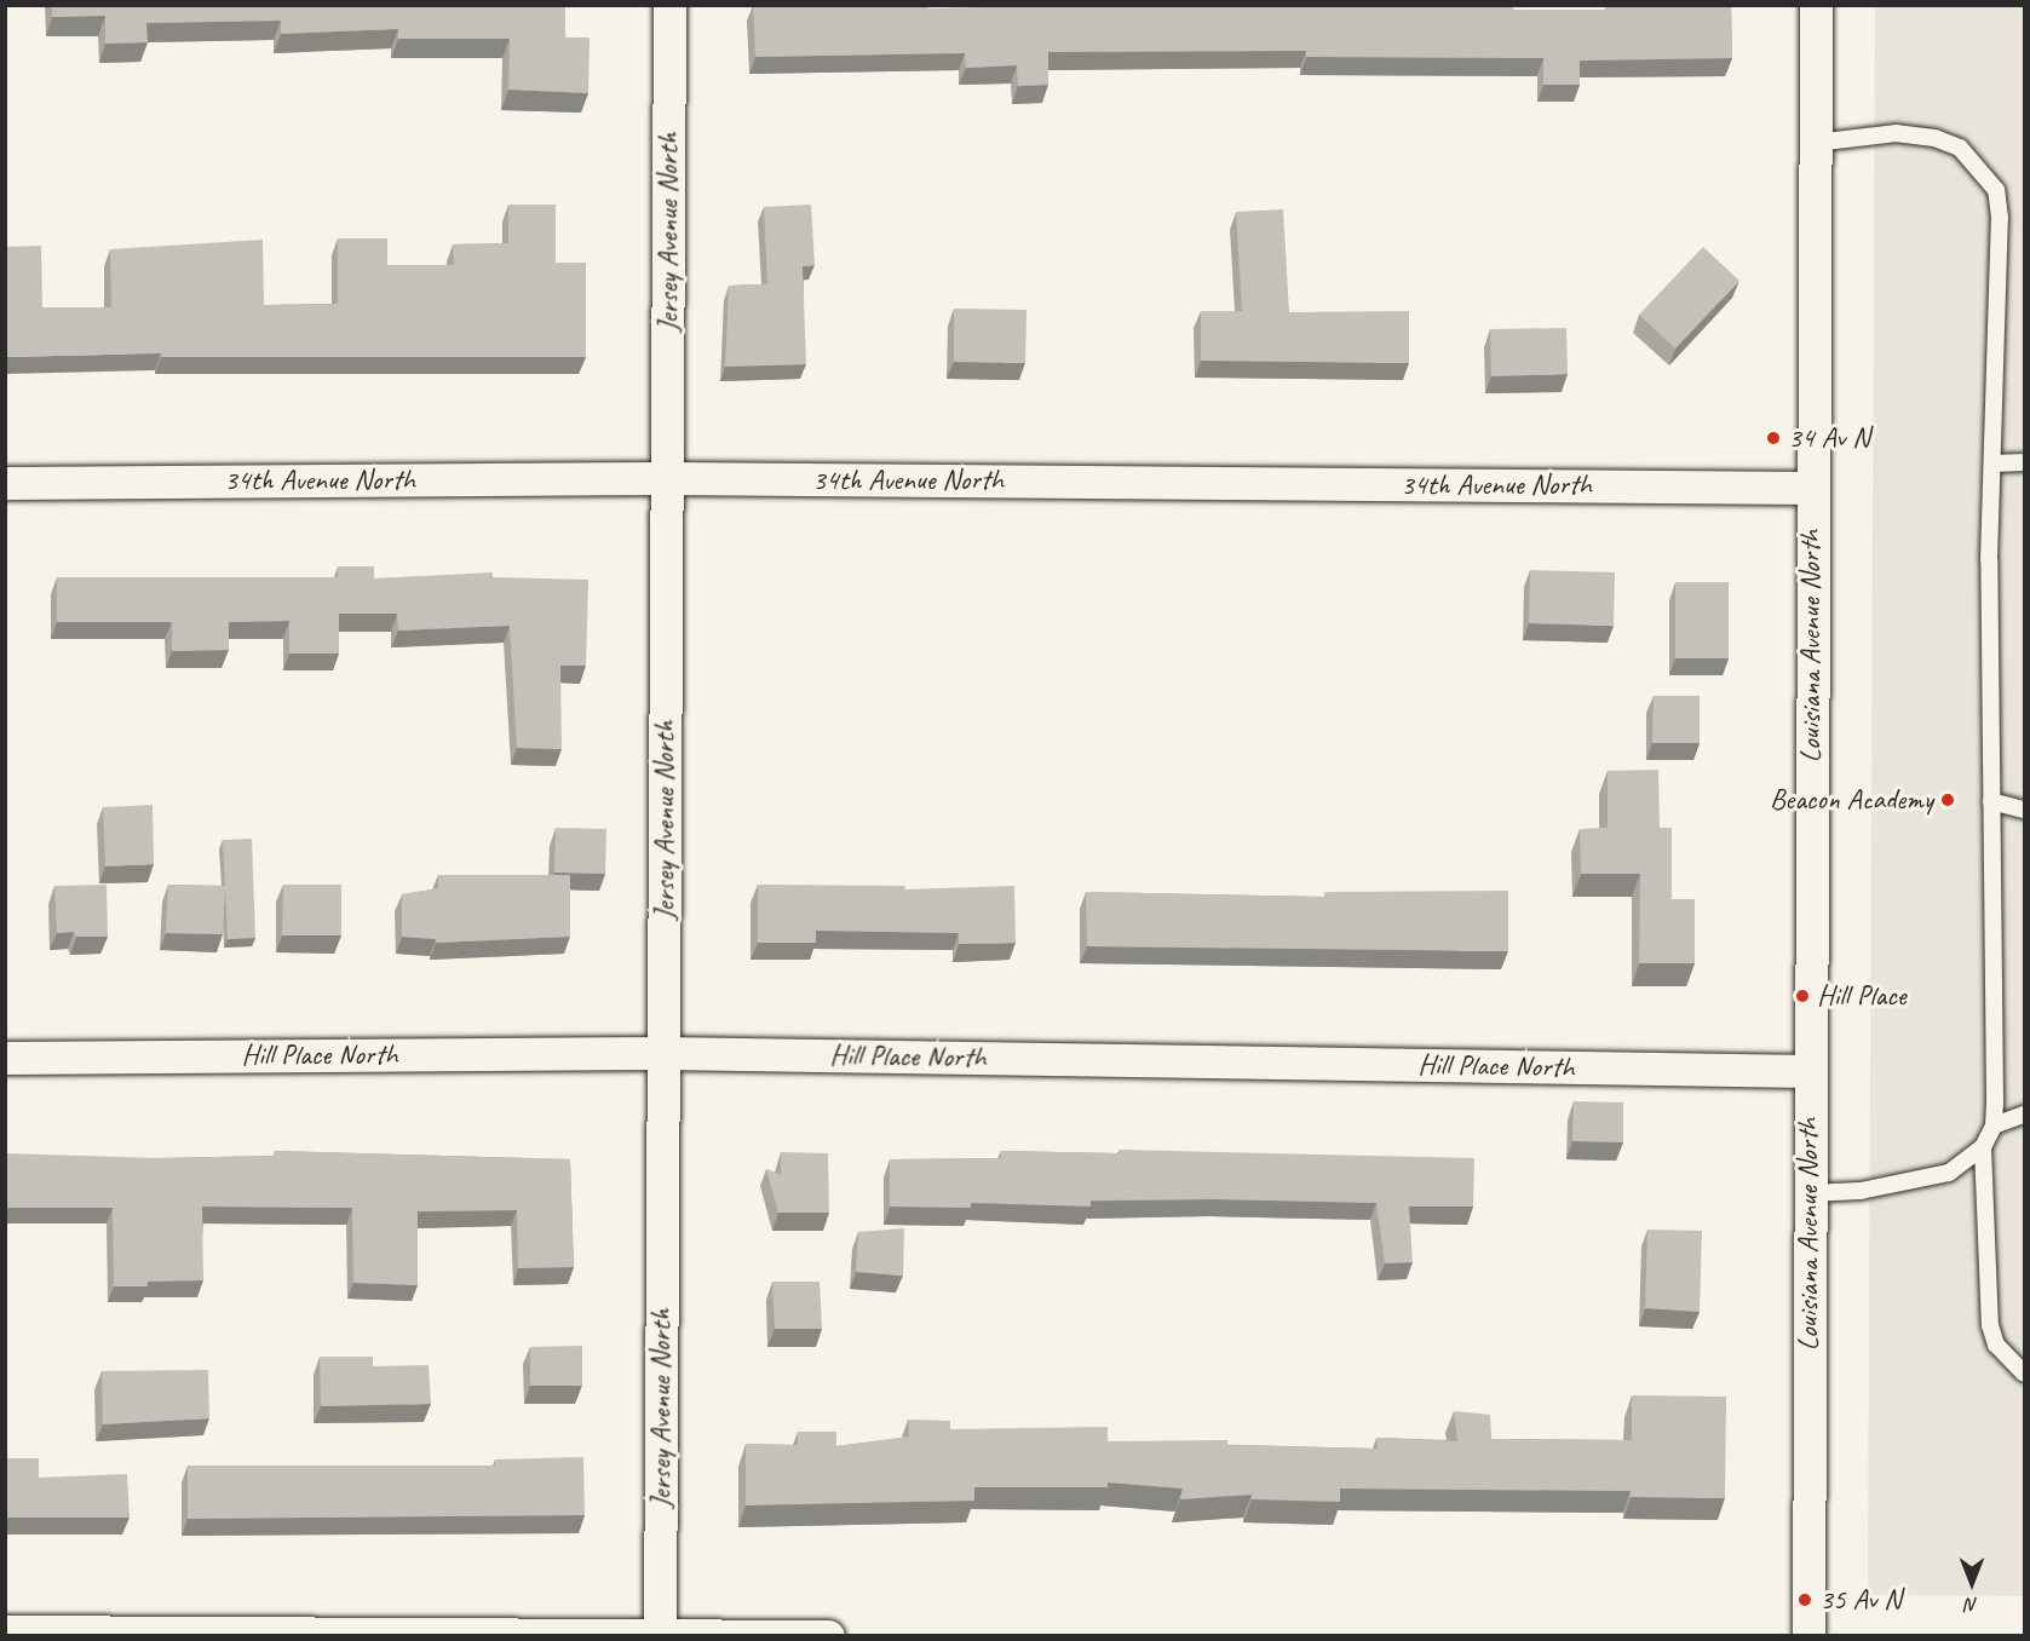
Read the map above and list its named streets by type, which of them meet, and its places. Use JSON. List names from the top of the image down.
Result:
{
  "streets": {
    "street": [
      "Jersey Avenue North",
      "34th Avenue North",
      "Louisiana Avenue North",
      "Hill Place North"
    ]
  },
  "crossings": [
    ["Jersey Avenue North", "34th Avenue North"],
    ["Jersey Avenue North", "Hill Place North"],
    ["34th Avenue North", "Louisiana Avenue North"],
    ["Louisiana Avenue North", "Hill Place North"]
  ],
  "places": [
    "34 Av N",
    "Beacon Academy",
    "Hill Place",
    "35 Av N"
  ],
  "north": "bottom"
}
